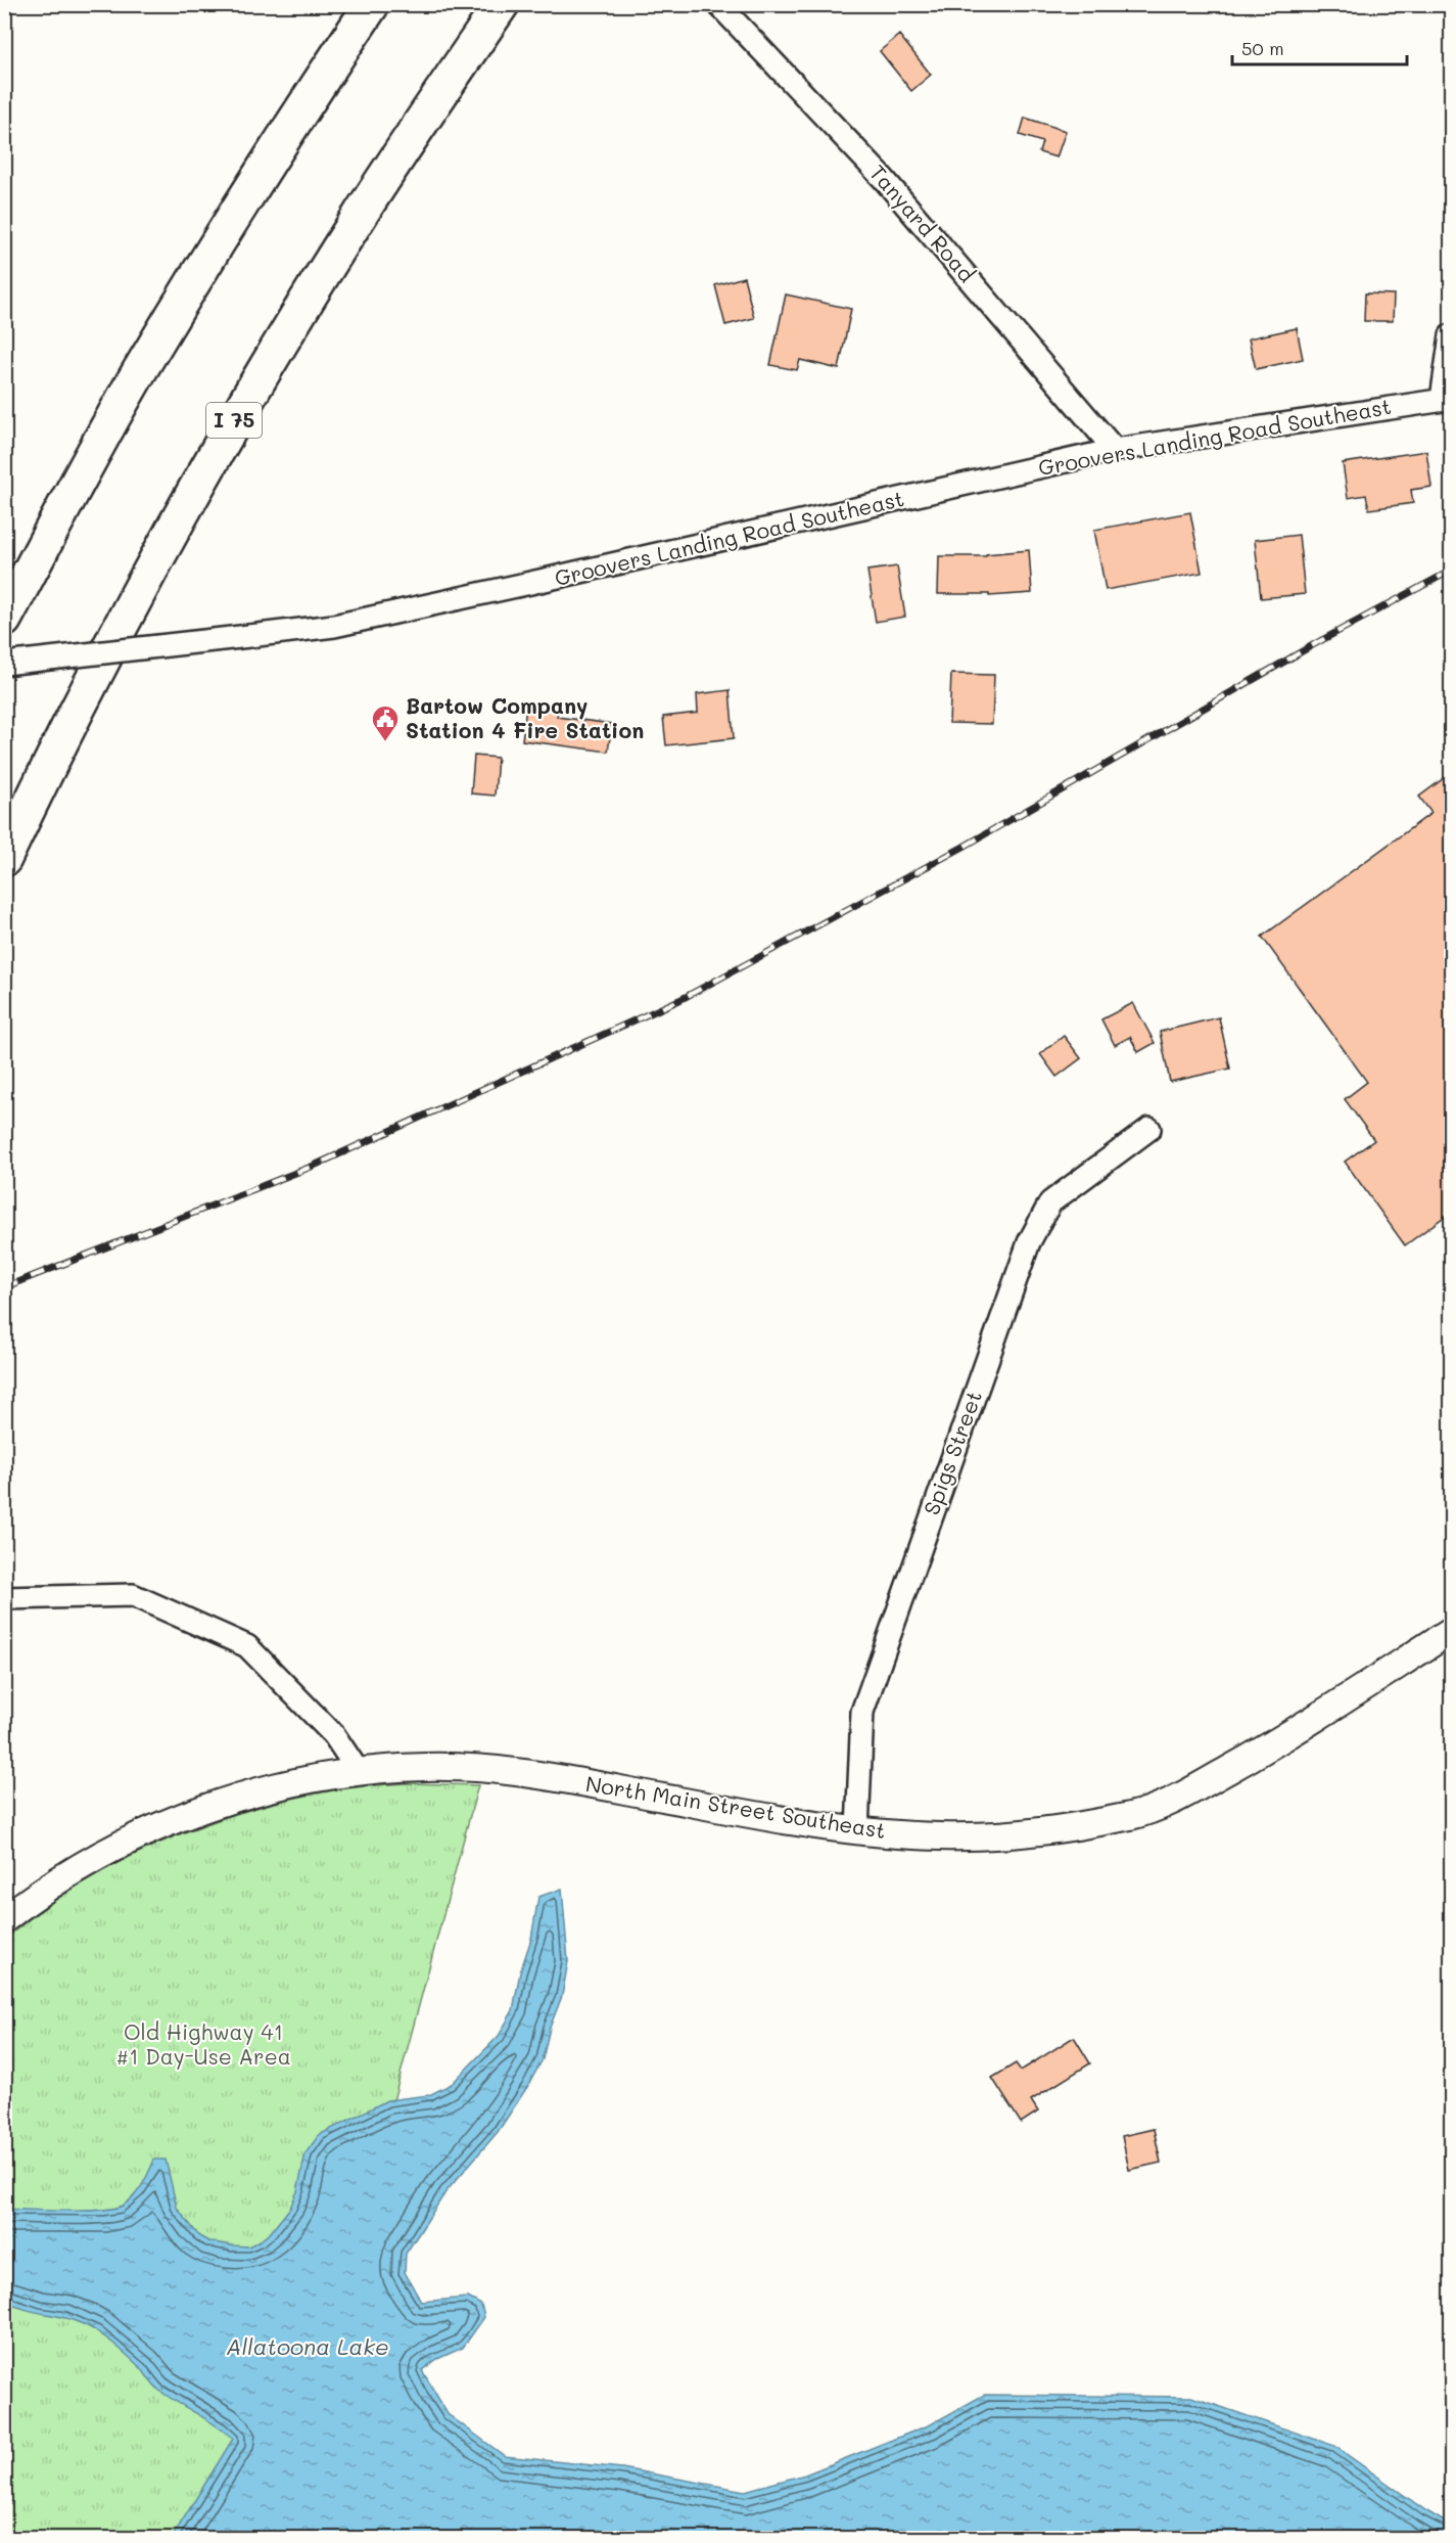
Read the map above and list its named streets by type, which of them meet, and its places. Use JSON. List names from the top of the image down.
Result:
{
  "streets": {
    "highway": ["I 75"],
    "street": [
      "Tanyard Road",
      "Groovers Landing Road Southeast",
      "Spigs Street",
      "North Main Street Southeast"
    ]
  },
  "crossings": [
    ["Tanyard Road", "Groovers Landing Road Southeast"],
    ["Spigs Street", "North Main Street Southeast"]
  ],
  "water": ["Allatoona Lake"],
  "parks": ["Old Highway 41 #1 Day-Use Area"],
  "places": {
    "public building": ["Bartow Company Station 4 Fire Station"]
  },
  "scale_bar": "50 m"
}
